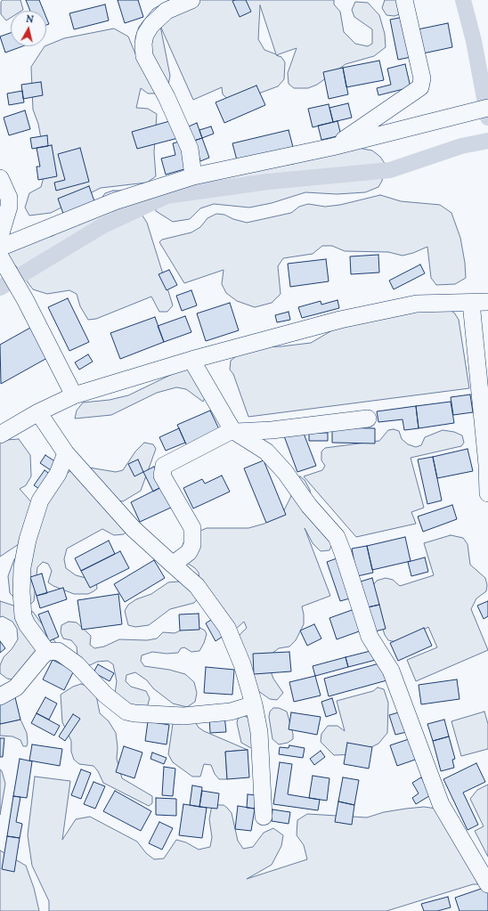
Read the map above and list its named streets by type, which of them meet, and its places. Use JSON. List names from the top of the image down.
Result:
{
  "north": "top"
}
